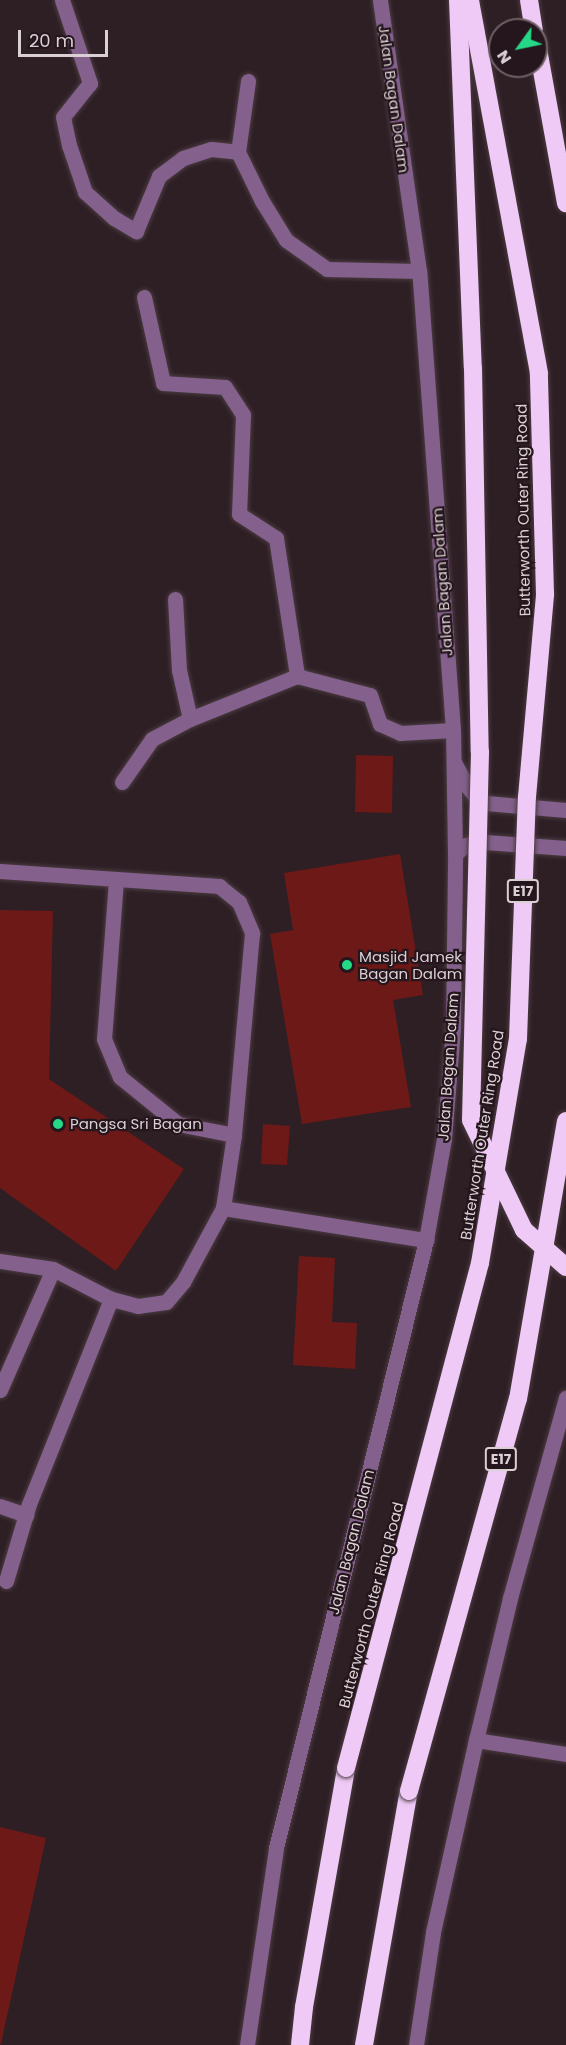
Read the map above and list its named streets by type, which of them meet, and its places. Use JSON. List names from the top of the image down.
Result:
{
  "streets": {
    "highway": ["Butterworth Outer Ring Road", "E17"],
    "street": ["Jalan Bagan Dalam"]
  },
  "places": ["Masjid Jamek Bagan Dalam", "Pangsa Sri Bagan"],
  "scale_bar": "20 m",
  "north": "bottom left"
}
